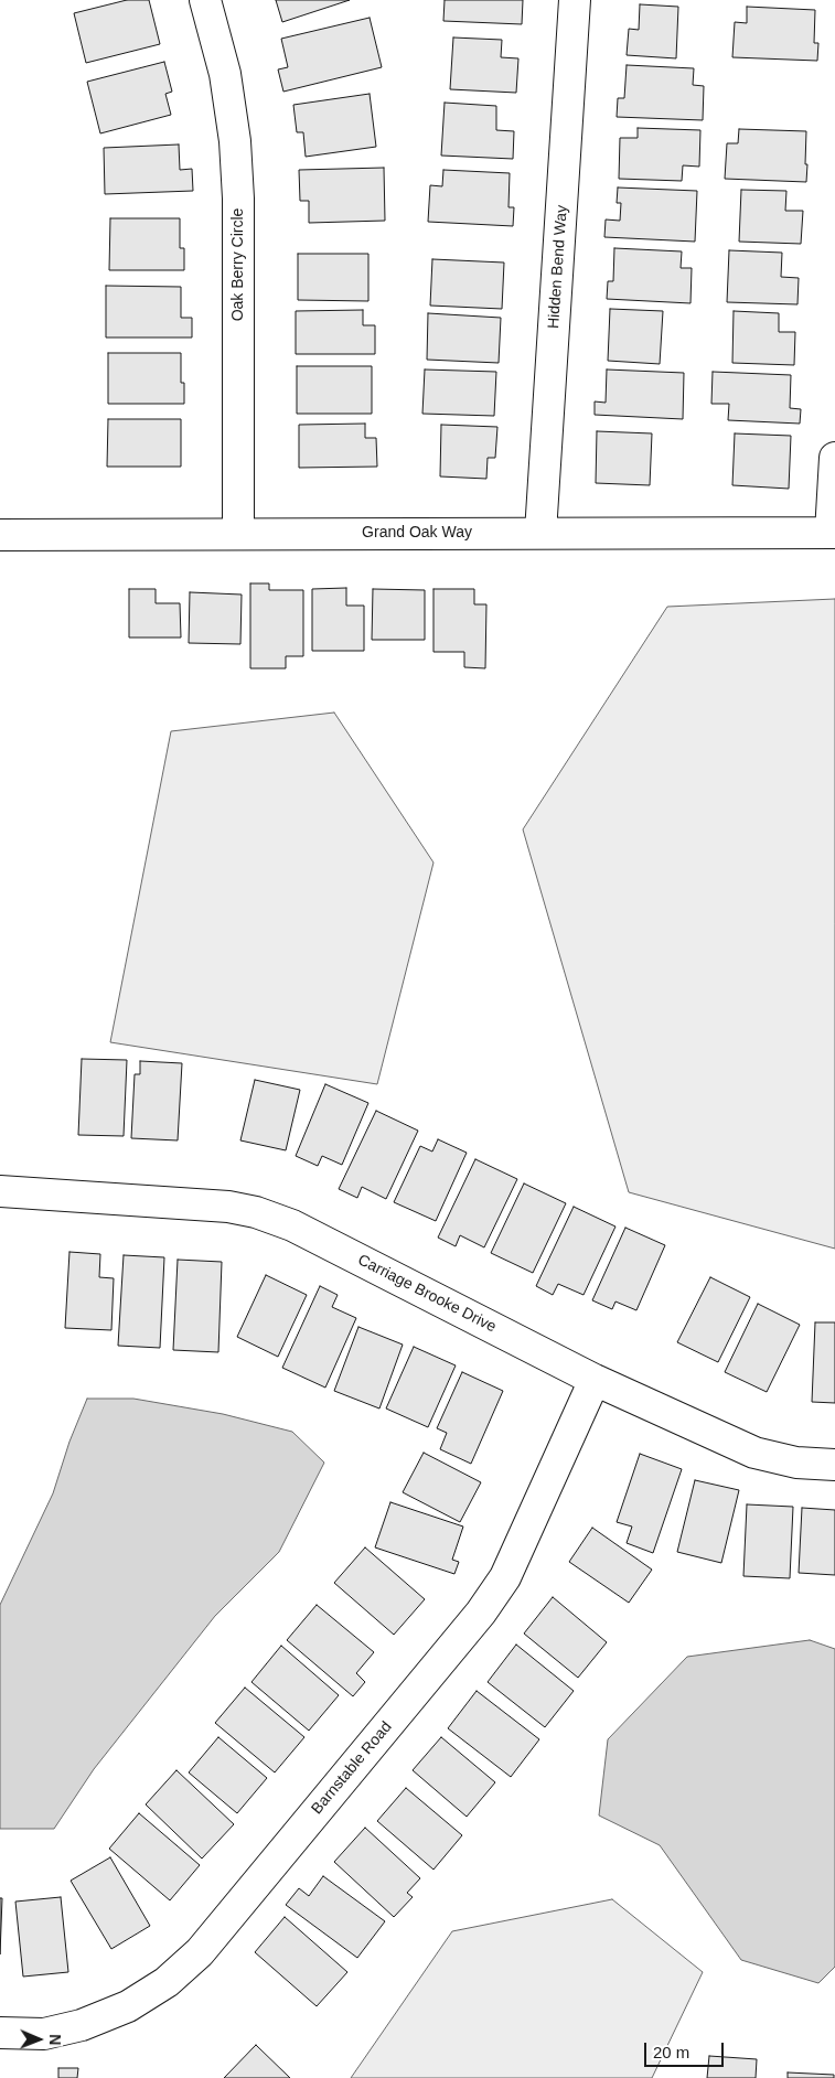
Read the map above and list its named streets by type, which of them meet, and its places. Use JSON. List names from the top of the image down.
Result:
{
  "streets": {
    "street": [
      "Oak Berry Circle",
      "Hidden Bend Way",
      "Grand Oak Way",
      "Carriage Brooke Drive",
      "Barnstable Road"
    ]
  },
  "crossings": [
    ["Oak Berry Circle", "Grand Oak Way"],
    ["Hidden Bend Way", "Grand Oak Way"],
    ["Carriage Brooke Drive", "Barnstable Road"]
  ],
  "scale_bar": "20 m",
  "north": "right"
}
